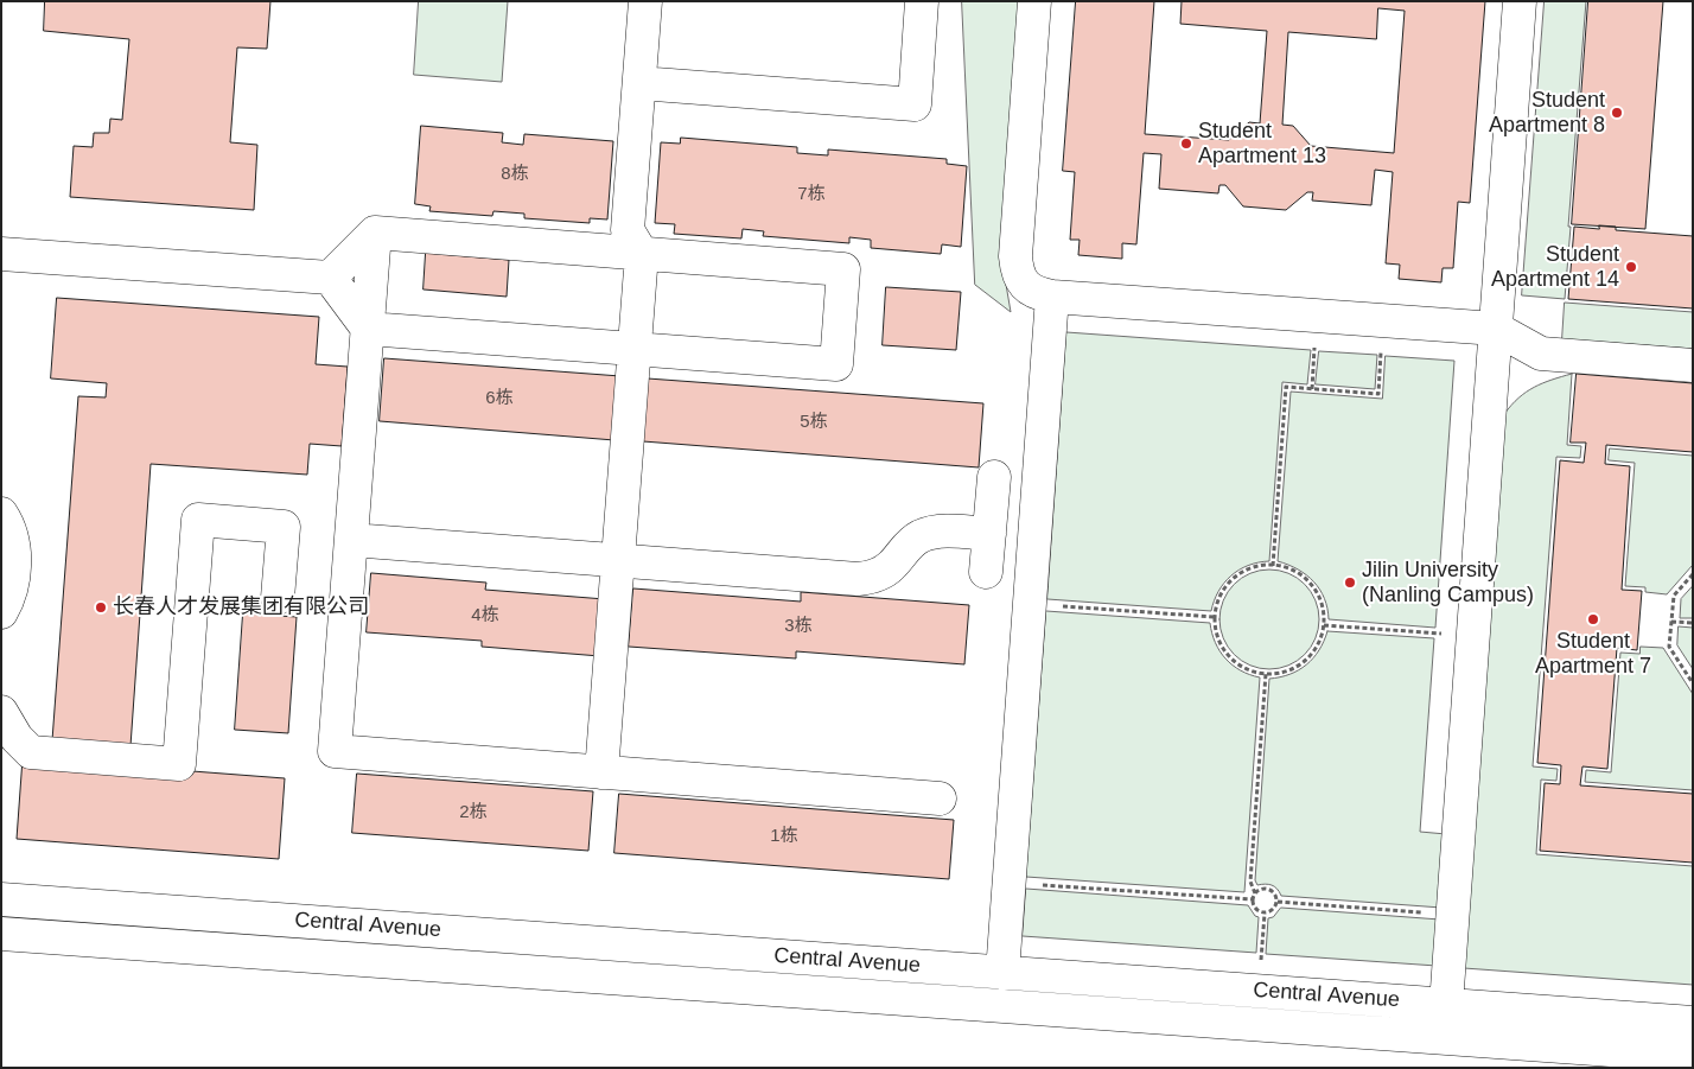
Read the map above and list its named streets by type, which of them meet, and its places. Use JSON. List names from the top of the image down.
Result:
{
  "streets": {
    "lane": ["Central Avenue"]
  },
  "places": [
    "Student Apartment 8",
    "Student Apartment 13",
    "Student Apartment 14",
    "Jilin University (Nanling Campus)",
    "长春人才发展集团有限公司",
    "Student Apartment 7"
  ],
  "house_numbers": [
    "8栋",
    "7栋",
    "6栋",
    "5栋",
    "4栋",
    "3栋",
    "2栋",
    "1栋"
  ]
}
